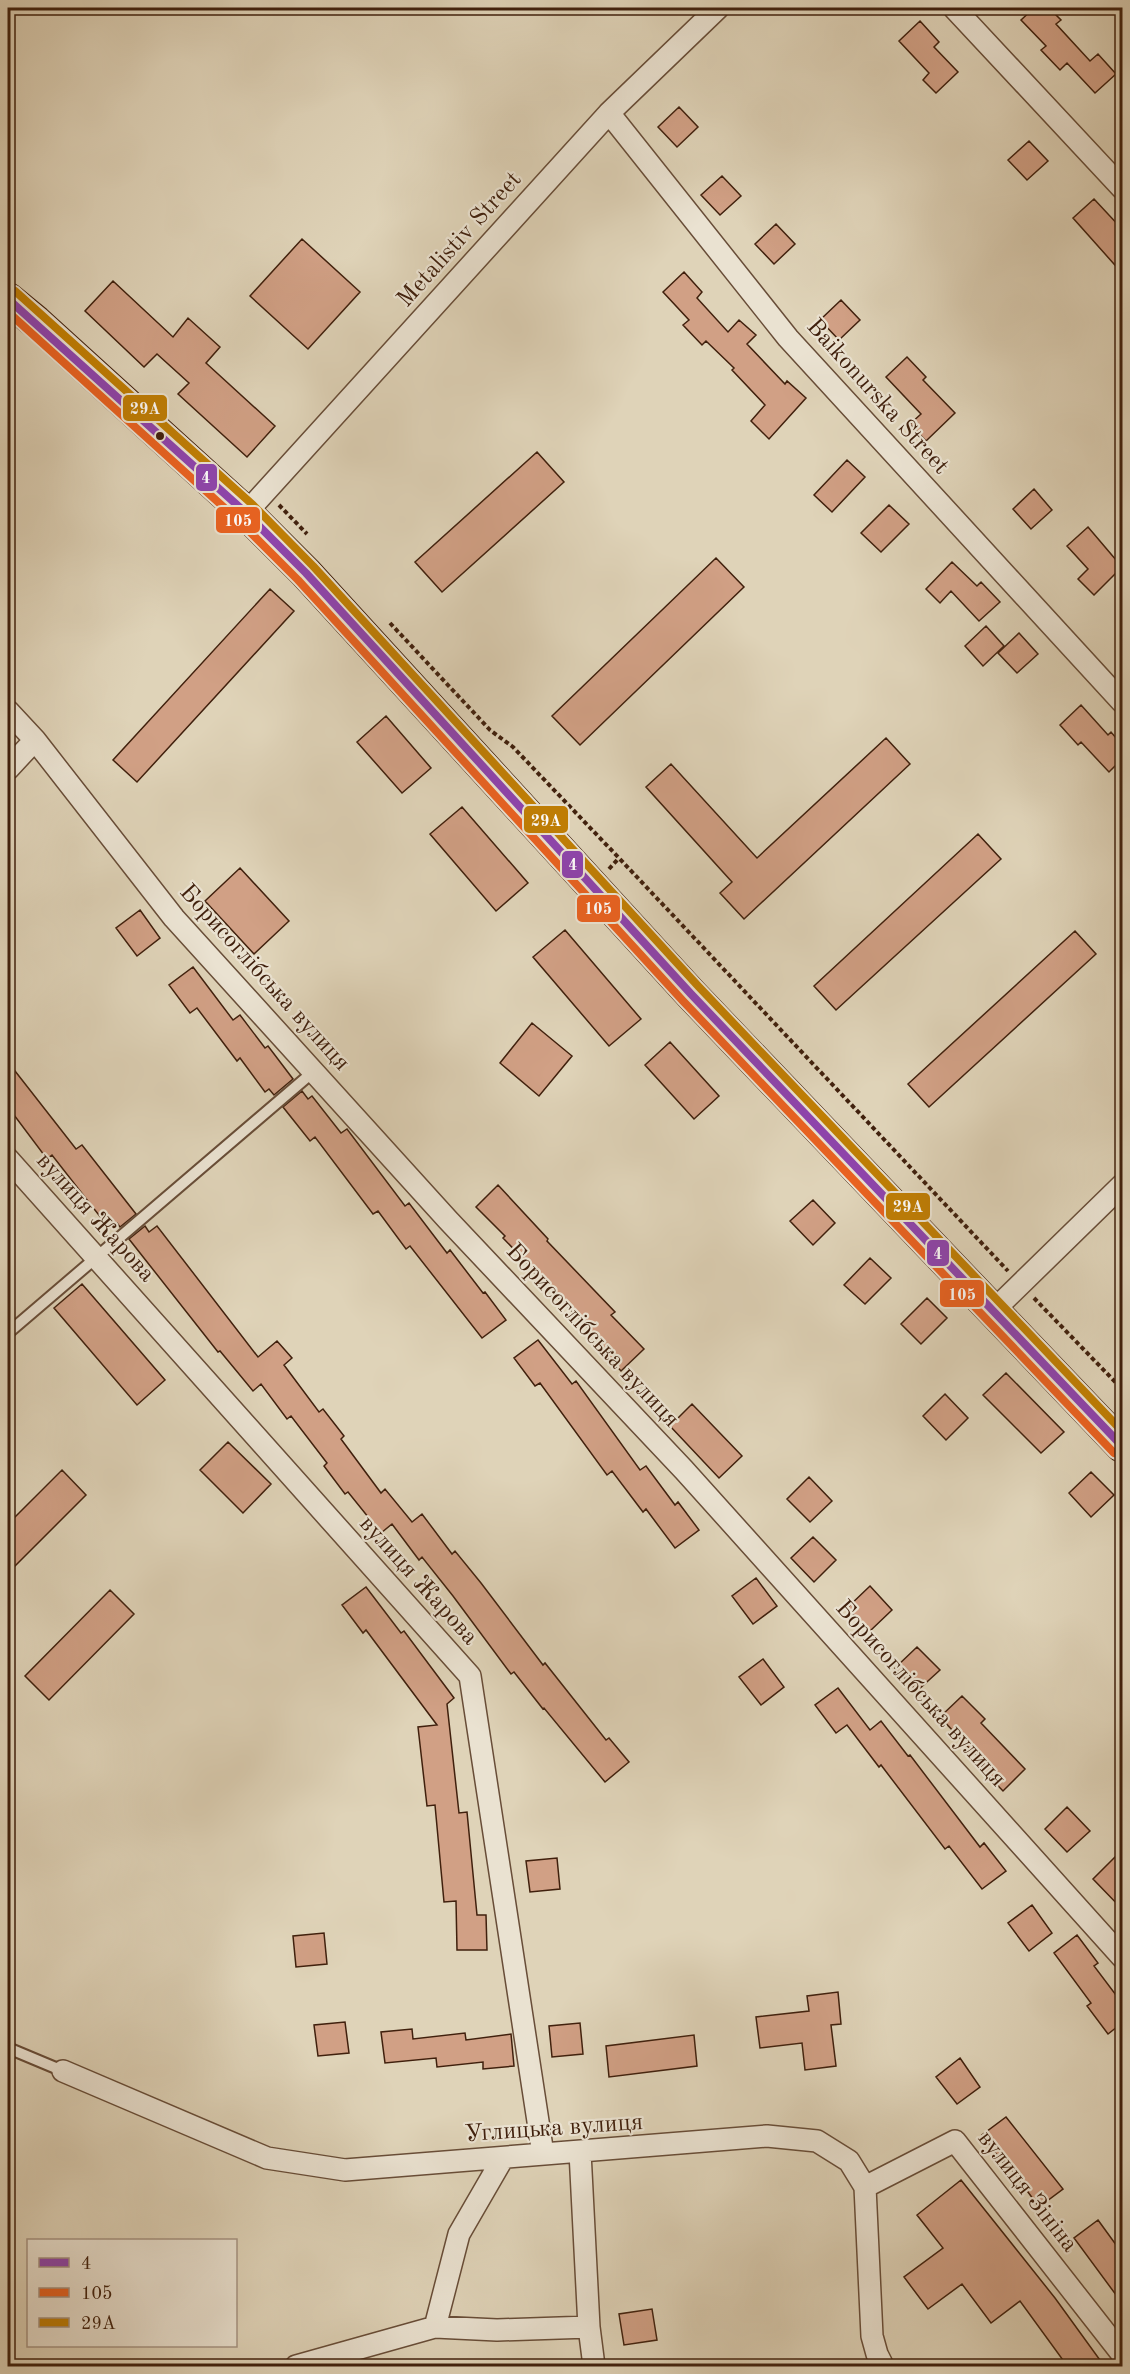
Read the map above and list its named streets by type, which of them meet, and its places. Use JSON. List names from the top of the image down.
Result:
{
  "streets": {
    "street": [
      "Metalistiv Street",
      "Baikonurska Street",
      "Борисоглібська вулиця",
      "вулиця Жарова",
      "Углицька вулиця",
      "вулиця Зініна"
    ]
  },
  "crossings": [
    ["Metalistiv Street", "Baikonurska Street"],
    ["вулиця Жарова", "Углицька вулиця"],
    ["Углицька вулиця", "вулиця Зініна"]
  ],
  "lines": ["transit line 29A", "transit line 4", "transit line 105"],
  "legend": ["4", "105", "29A"]
}
